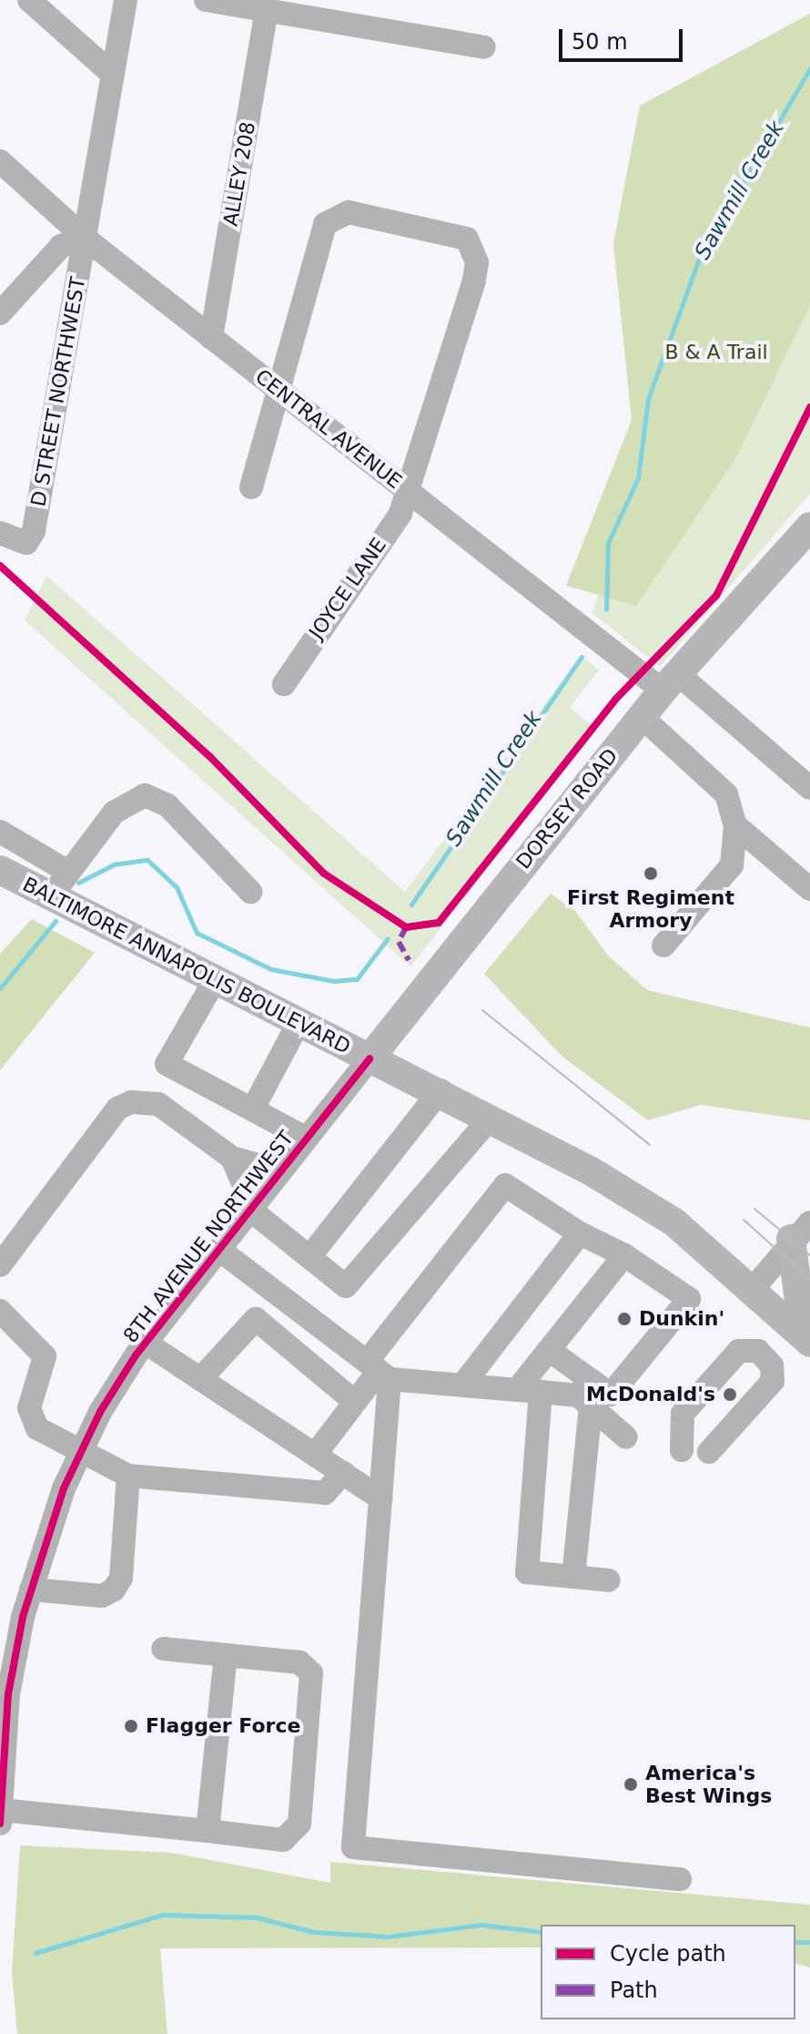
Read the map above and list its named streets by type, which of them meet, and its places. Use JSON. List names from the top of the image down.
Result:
{
  "streets": {
    "main road": ["DORSEY ROAD", "BALTIMORE ANNAPOLIS BOULEVARD"],
    "street": [
      "ALLEY 208",
      "D STREET NORTHWEST",
      "CENTRAL AVENUE",
      "JOYCE LANE",
      "8TH AVENUE NORTHWEST"
    ]
  },
  "crossings": [
    ["ALLEY 208", "CENTRAL AVENUE"],
    ["D STREET NORTHWEST", "CENTRAL AVENUE"],
    ["CENTRAL AVENUE", "JOYCE LANE"],
    ["CENTRAL AVENUE", "DORSEY ROAD"],
    ["DORSEY ROAD", "BALTIMORE ANNAPOLIS BOULEVARD"],
    ["DORSEY ROAD", "8TH AVENUE NORTHWEST"],
    ["BALTIMORE ANNAPOLIS BOULEVARD", "8TH AVENUE NORTHWEST"]
  ],
  "water": ["Sawmill Creek"],
  "parks": ["B & A Trail"],
  "places": [
    "First Regiment Armory",
    "Dunkin'",
    "McDonald's",
    "Flagger Force",
    "America's Best Wings"
  ],
  "legend": ["Cycle path", "Path"],
  "scale_bar": "50 m"
}
